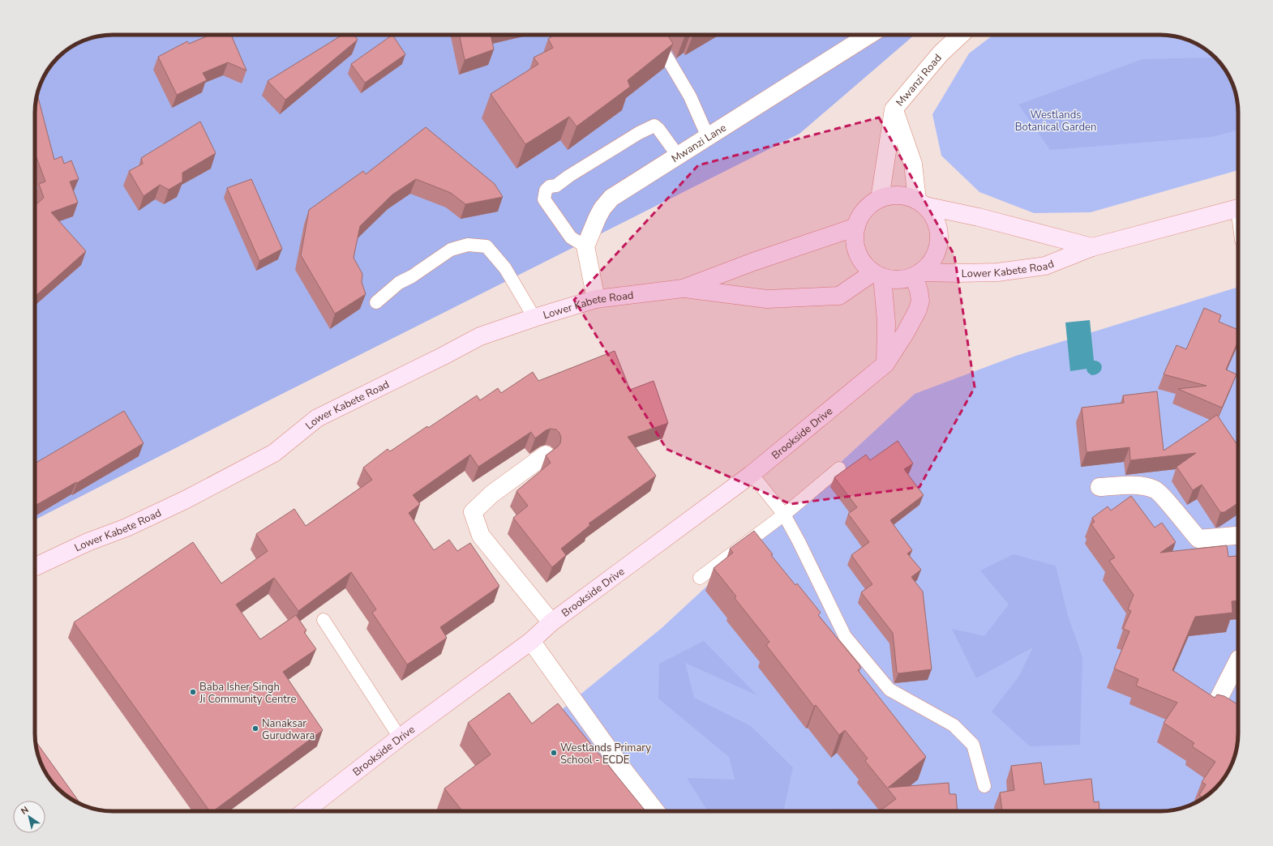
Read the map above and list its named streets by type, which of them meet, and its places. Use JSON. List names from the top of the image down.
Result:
{
  "streets": {
    "main road": ["Lower Kabete Road", "Brookside Drive"],
    "street": ["Mwanzi Road", "Mwanzi Lane"]
  },
  "crossings": [
    ["Mwanzi Road", "Lower Kabete Road"],
    ["Mwanzi Road", "Brookside Drive"],
    ["Lower Kabete Road", "Brookside Drive"]
  ],
  "parks": ["Westlands Botanical Garden"],
  "places": ["Baba Isher Singh Ji Community Centre", "Nanaksar Gurudwara", "Westlands Primary School - ECDE"],
  "north": "top left"
}
